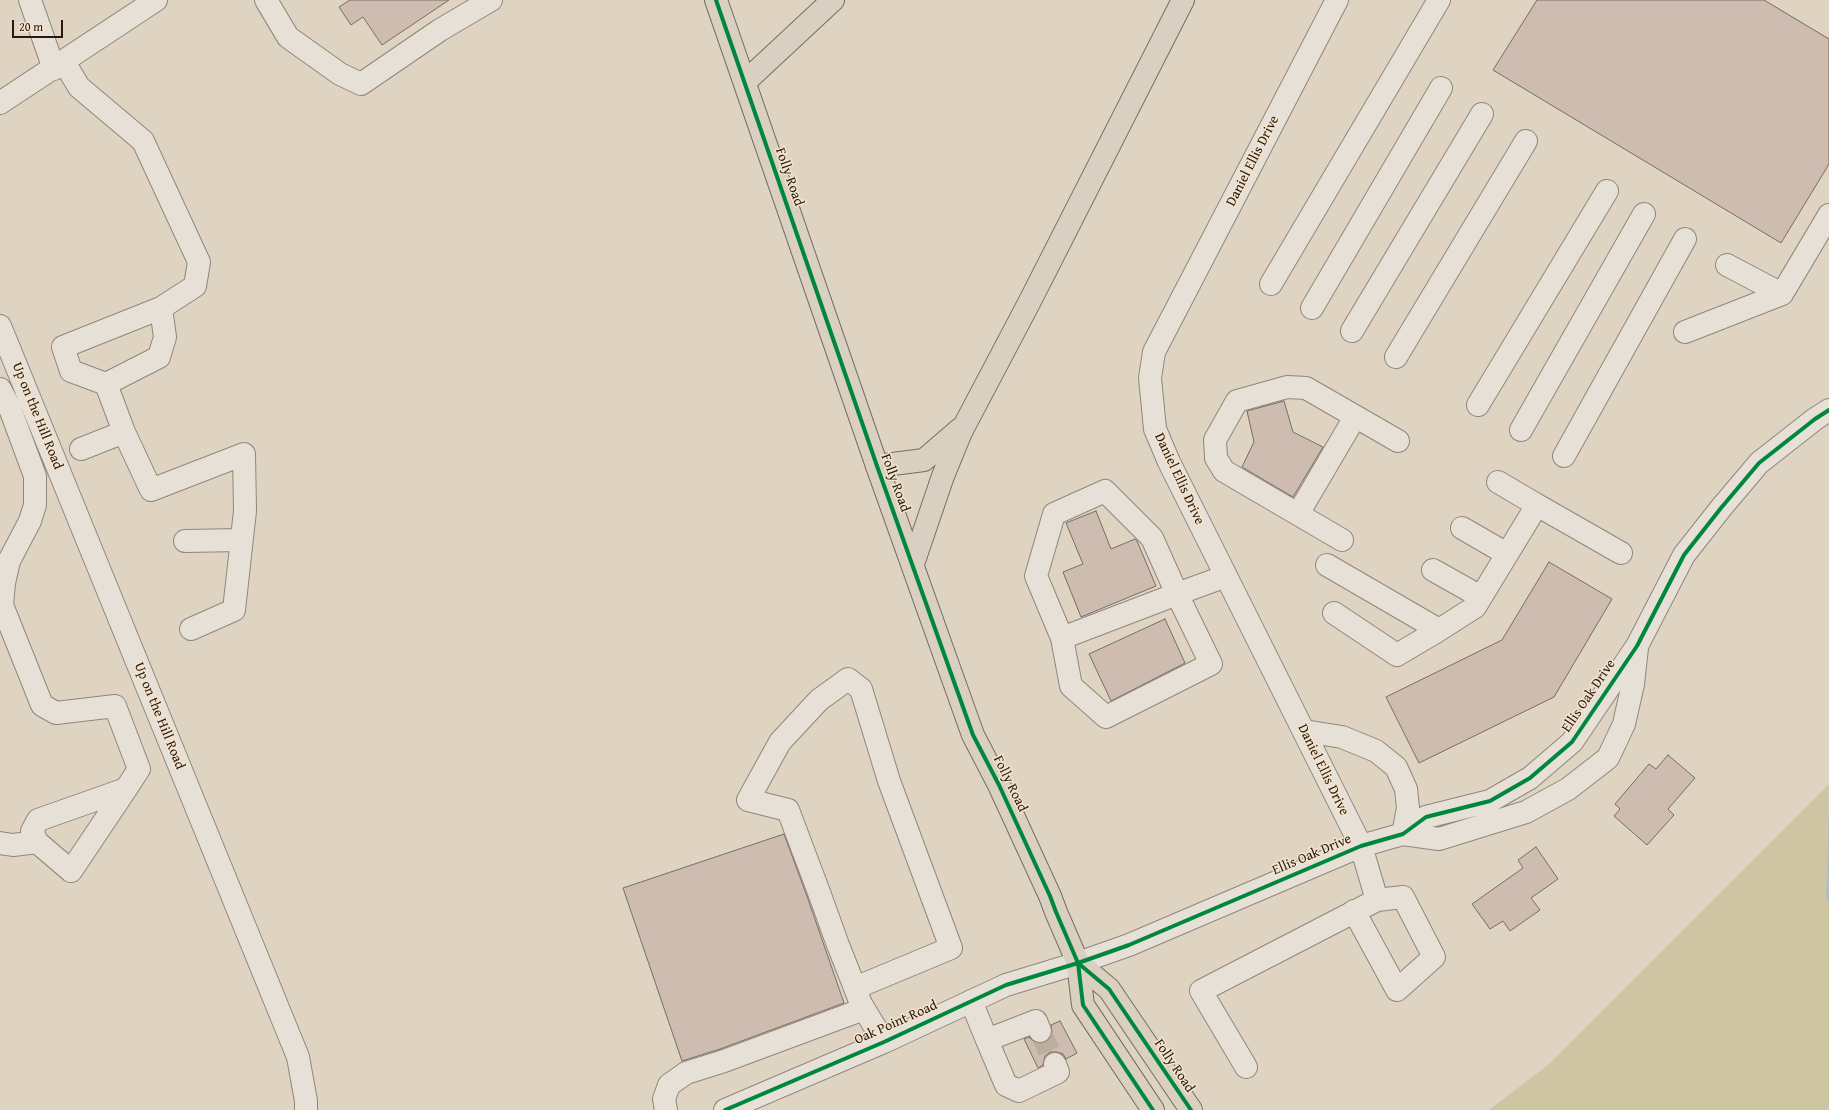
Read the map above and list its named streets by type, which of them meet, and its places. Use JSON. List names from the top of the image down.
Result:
{
  "streets": {
    "main road": ["Folly Road"],
    "street": [
      "Daniel Ellis Drive",
      "Up on the Hill Road",
      "Ellis Oak Drive",
      "Oak Point Road"
    ]
  },
  "crossings": [
    ["Daniel Ellis Drive", "Ellis Oak Drive"],
    ["Folly Road", "Ellis Oak Drive"],
    ["Folly Road", "Oak Point Road"],
    ["Ellis Oak Drive", "Oak Point Road"]
  ],
  "scale_bar": "20 m"
}
